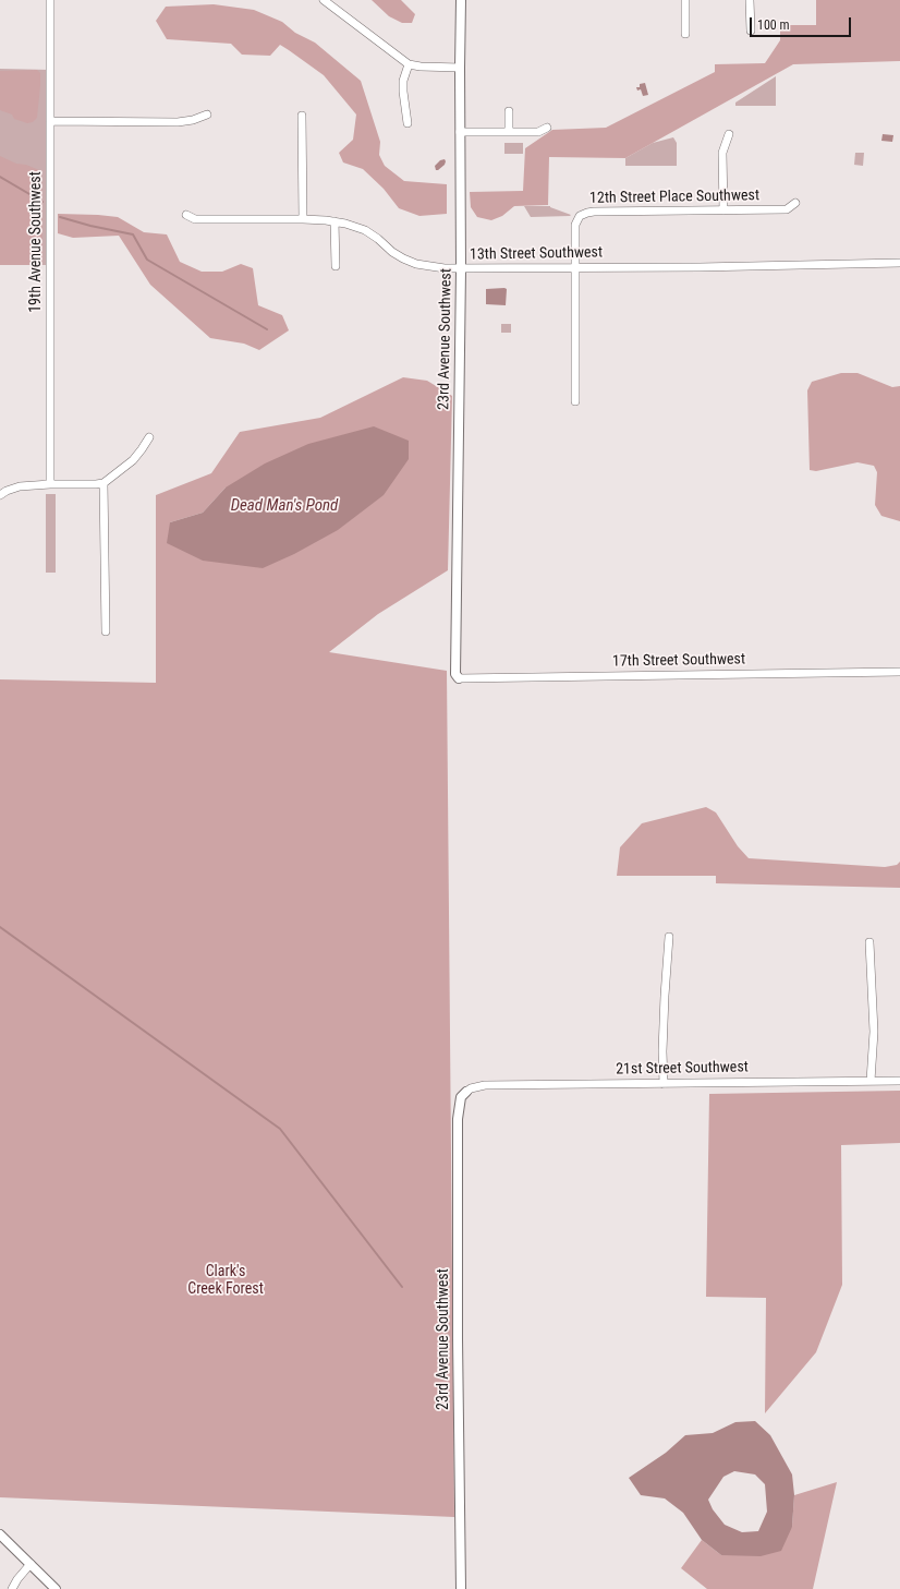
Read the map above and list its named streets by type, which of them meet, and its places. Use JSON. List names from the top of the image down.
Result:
{
  "streets": {
    "street": [
      "12th Street Place Southwest",
      "19th Avenue Southwest",
      "13th Street Southwest",
      "23rd Avenue Southwest",
      "17th Street Southwest",
      "21st Street Southwest"
    ]
  },
  "crossings": [
    ["12th Street Place Southwest", "13th Street Southwest"],
    ["13th Street Southwest", "23rd Avenue Southwest"],
    ["23rd Avenue Southwest", "17th Street Southwest"],
    ["23rd Avenue Southwest", "21st Street Southwest"]
  ],
  "water": ["Dead Man's Pond"],
  "parks": ["Clark's Creek Forest"],
  "scale_bar": "100 m"
}
